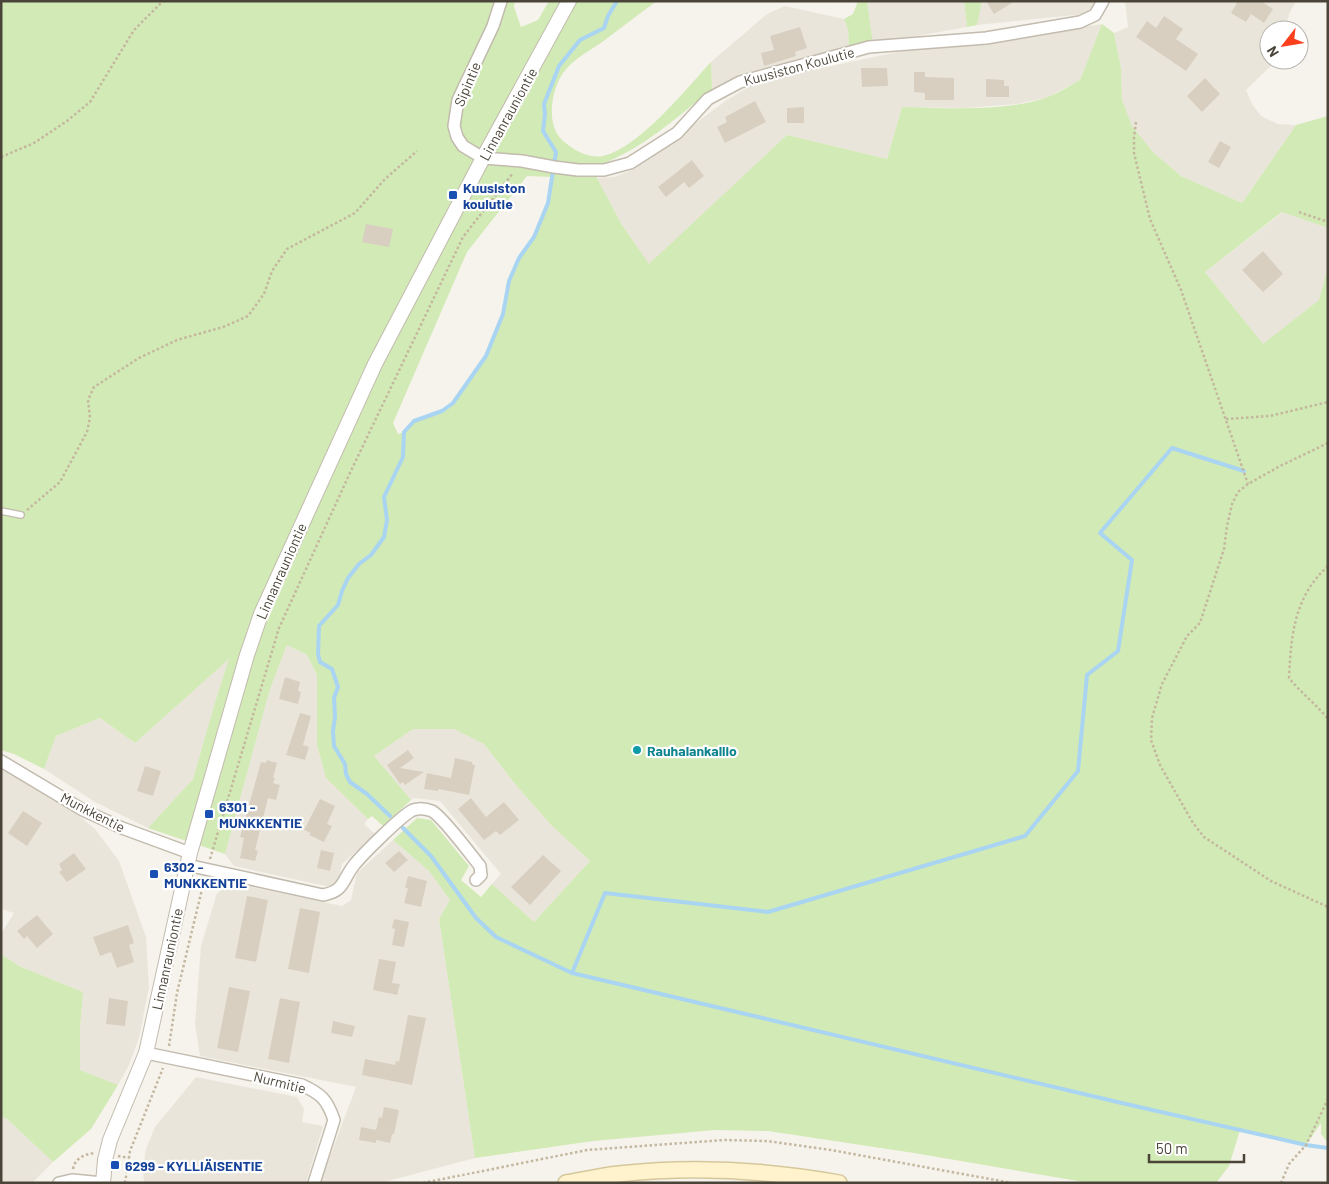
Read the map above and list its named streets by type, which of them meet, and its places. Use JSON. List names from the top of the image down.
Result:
{
  "streets": {
    "street": [
      "Kuusiston Koulutie",
      "Sipintie",
      "Linnanrauniontie",
      "Munkkentie",
      "Nurmitie"
    ]
  },
  "crossings": [
    ["Kuusiston Koulutie", "Sipintie"],
    ["Kuusiston Koulutie", "Linnanrauniontie"],
    ["Sipintie", "Linnanrauniontie"],
    ["Linnanrauniontie", "Munkkentie"],
    ["Linnanrauniontie", "Nurmitie"]
  ],
  "places": {
    "transit": [
      "Kuusiston koulutie",
      "6301 - MUNKKENTIE",
      "6302 - MUNKKENTIE",
      "6299 - KYLLIÄISENTIE"
    ],
    "other": ["Rauhalankallio"]
  },
  "scale_bar": "50 m",
  "north": "bottom left"
}
